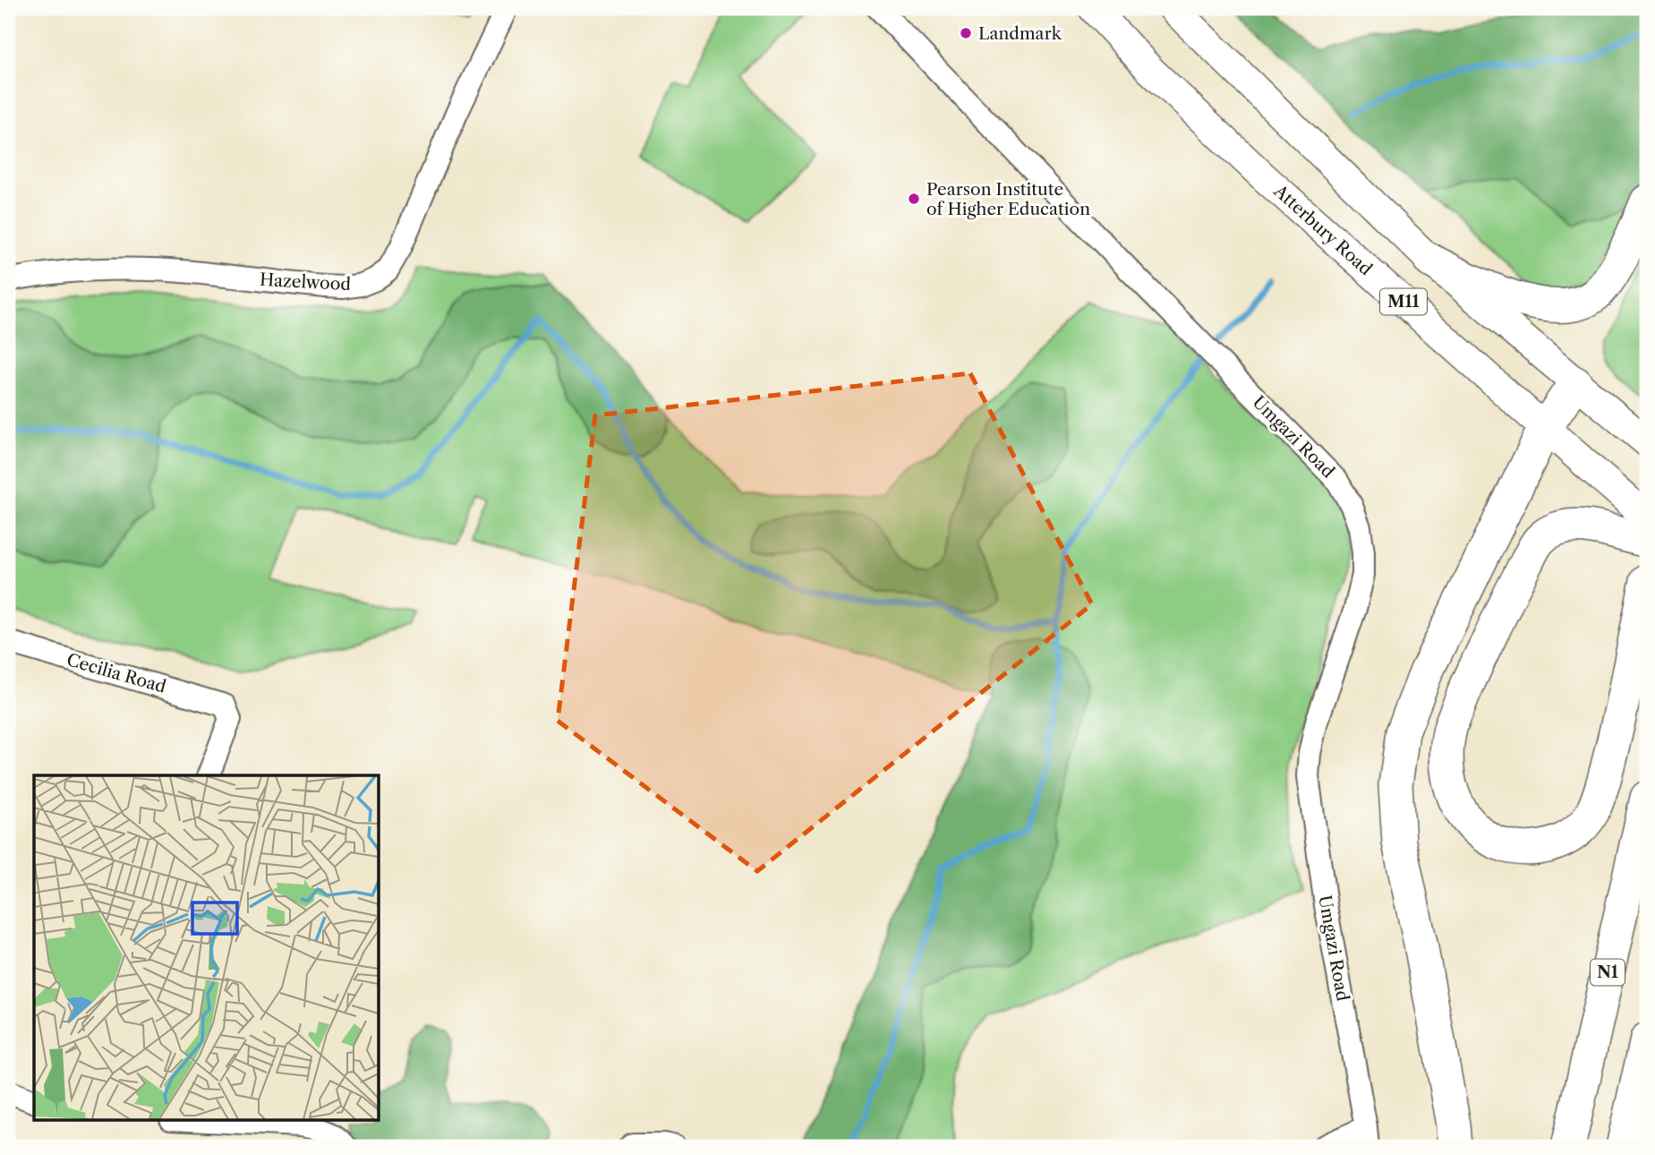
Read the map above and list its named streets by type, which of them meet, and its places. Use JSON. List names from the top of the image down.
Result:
{
  "streets": {
    "highway": ["N1"],
    "main road": ["Atterbury Road", "M11"],
    "street": ["Hazelwood", "Umgazi Road", "Cecilia Road"]
  },
  "places": ["Landmark", "Pearson Institute of Higher Education"]
}
